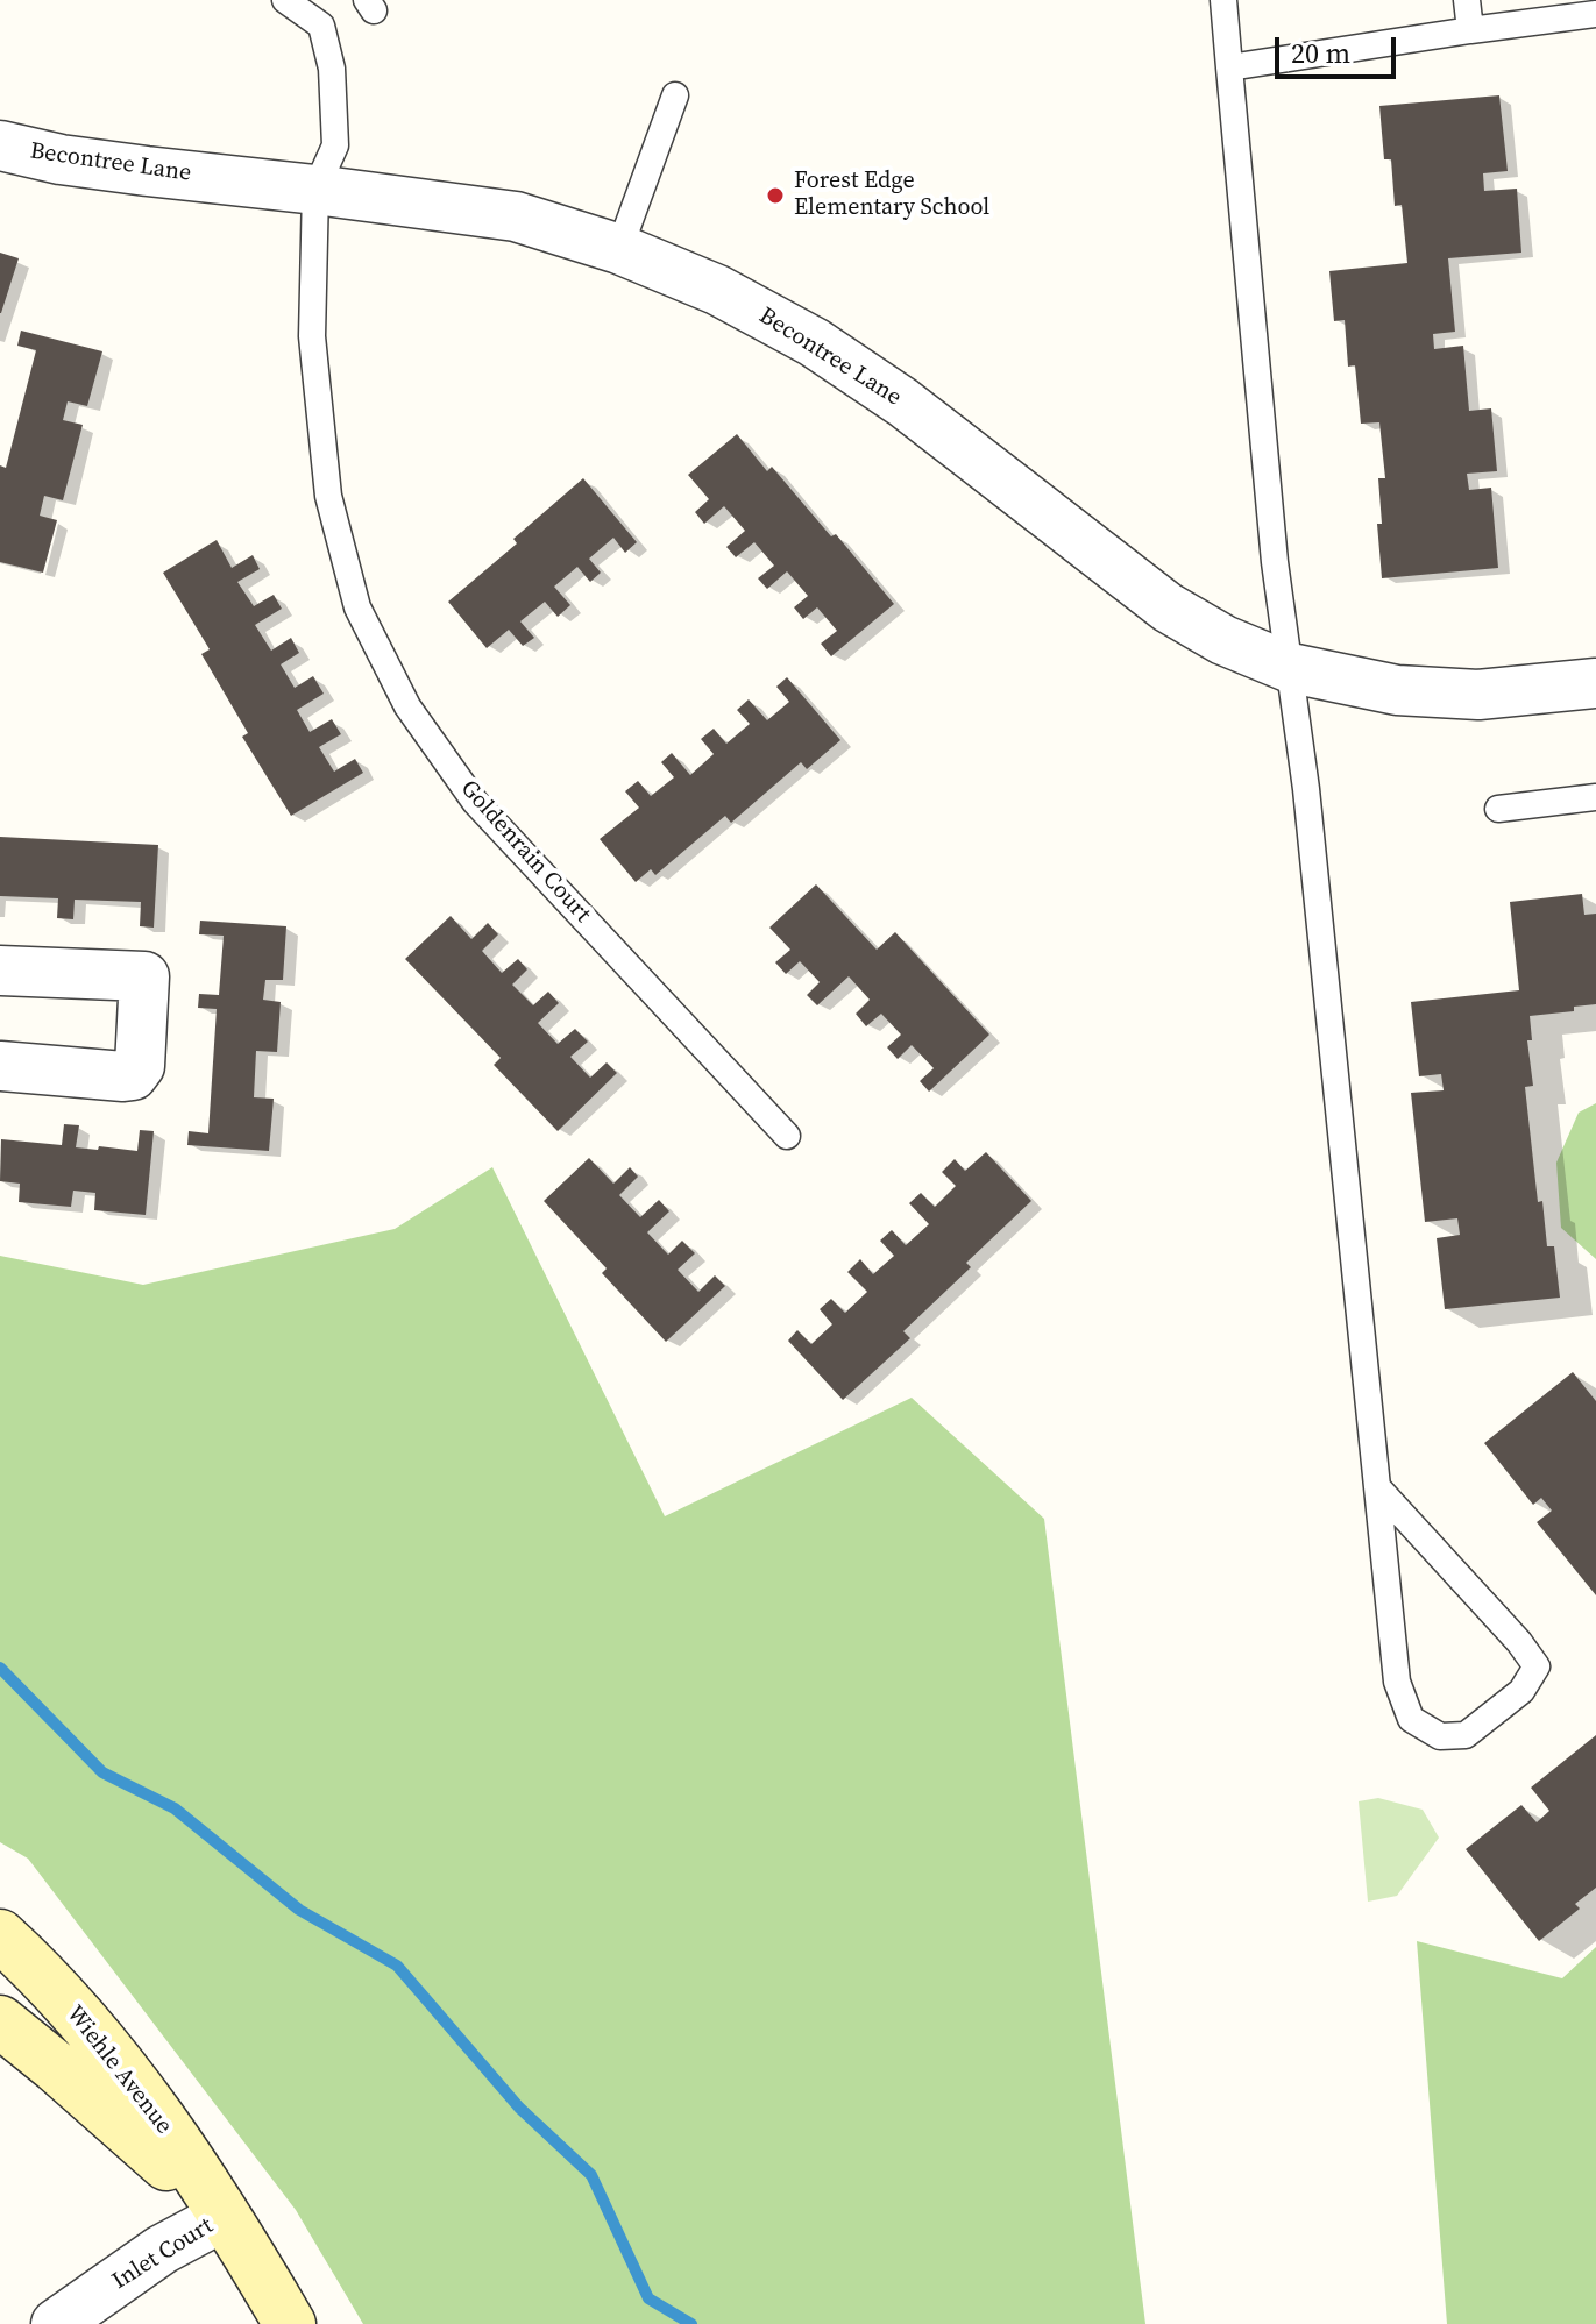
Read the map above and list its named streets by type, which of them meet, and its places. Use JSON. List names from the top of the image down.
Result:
{
  "streets": {
    "main road": ["Wiehle Avenue"],
    "street": ["Becontree Lane", "Inlet Court"],
    "lane": ["Goldenrain Court"]
  },
  "crossings": [
    ["Becontree Lane", "Goldenrain Court"],
    ["Wiehle Avenue", "Inlet Court"]
  ],
  "places": ["Forest Edge Elementary School"],
  "scale_bar": "20 m"
}
